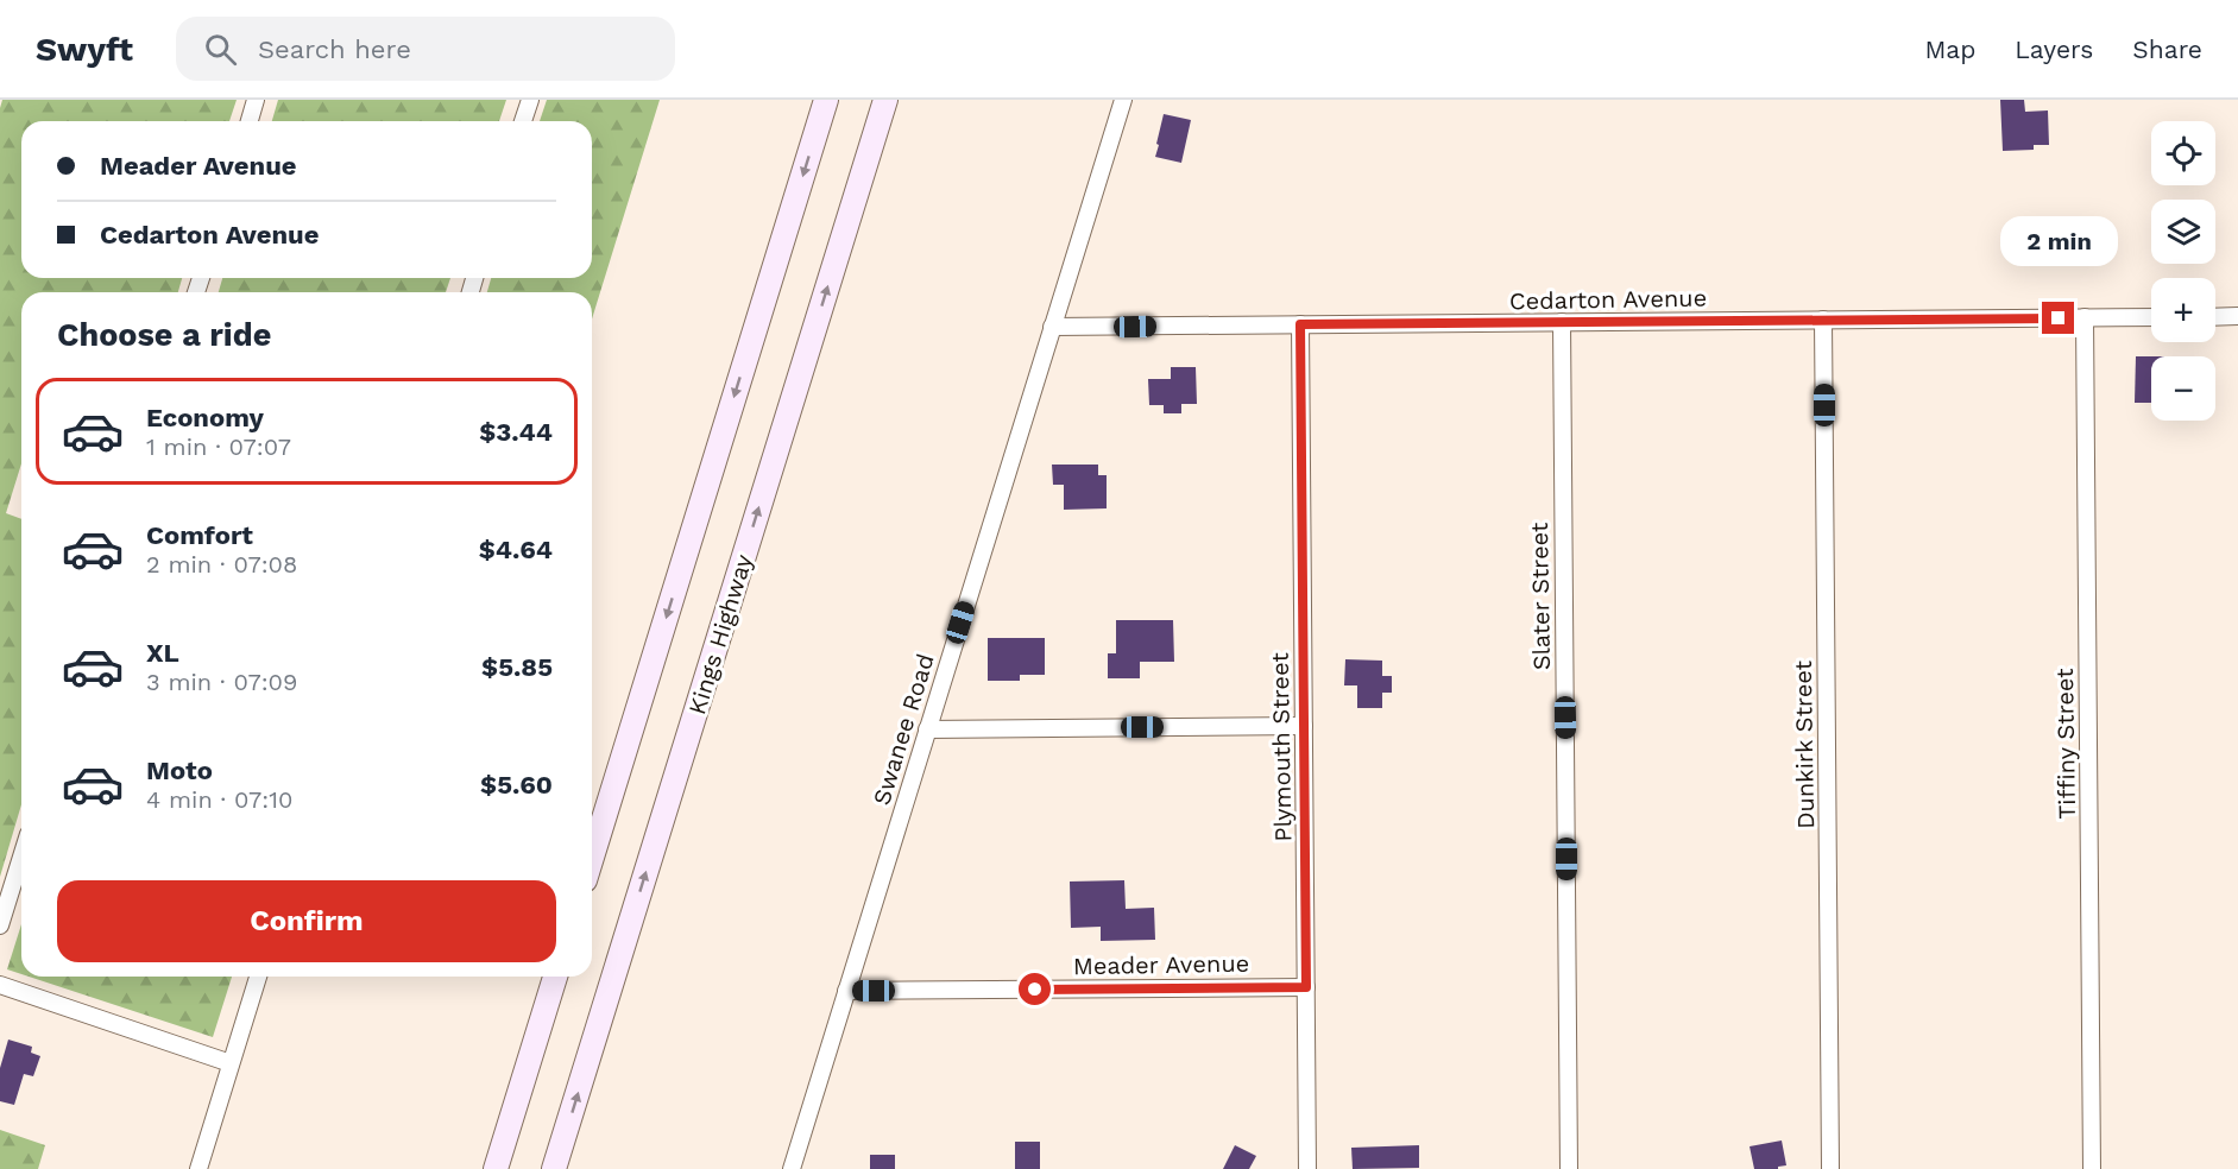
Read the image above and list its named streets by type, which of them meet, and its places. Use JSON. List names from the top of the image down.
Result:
{
  "streets": {
    "main road": ["Kings Highway"],
    "street": [
      "Cedarton Avenue",
      "Slater Street",
      "Swanee Road",
      "Tiffiny Street",
      "Dunkirk Street",
      "Plymouth Street",
      "Meader Avenue"
    ]
  },
  "crossings": [
    ["Cedarton Avenue", "Slater Street"],
    ["Cedarton Avenue", "Swanee Road"],
    ["Cedarton Avenue", "Tiffiny Street"],
    ["Cedarton Avenue", "Dunkirk Street"],
    ["Cedarton Avenue", "Plymouth Street"],
    ["Swanee Road", "Meader Avenue"],
    ["Plymouth Street", "Meader Avenue"]
  ],
  "page": {
    "header": "Swyft",
    "search": "Search here",
    "nav": ["Map", "Layers", "Share"],
    "map_buttons": ["+", "−"],
    "banner": ["Meader Avenue", "Cedarton Avenue"],
    "bubble": "2 min",
    "heading": "Choose a ride",
    "list": [
      {
        "name": "Economy",
        "note": "1 min · 07:07",
        "value": "$3.44"
      },
      {
        "name": "Comfort",
        "note": "2 min · 07:08",
        "value": "$4.64"
      },
      {
        "name": "XL",
        "note": "3 min · 07:09",
        "value": "$5.85"
      },
      {
        "name": "Moto",
        "note": "4 min · 07:10",
        "value": "$5.60"
      }
    ],
    "buttons": "Confirm"
  }
}
